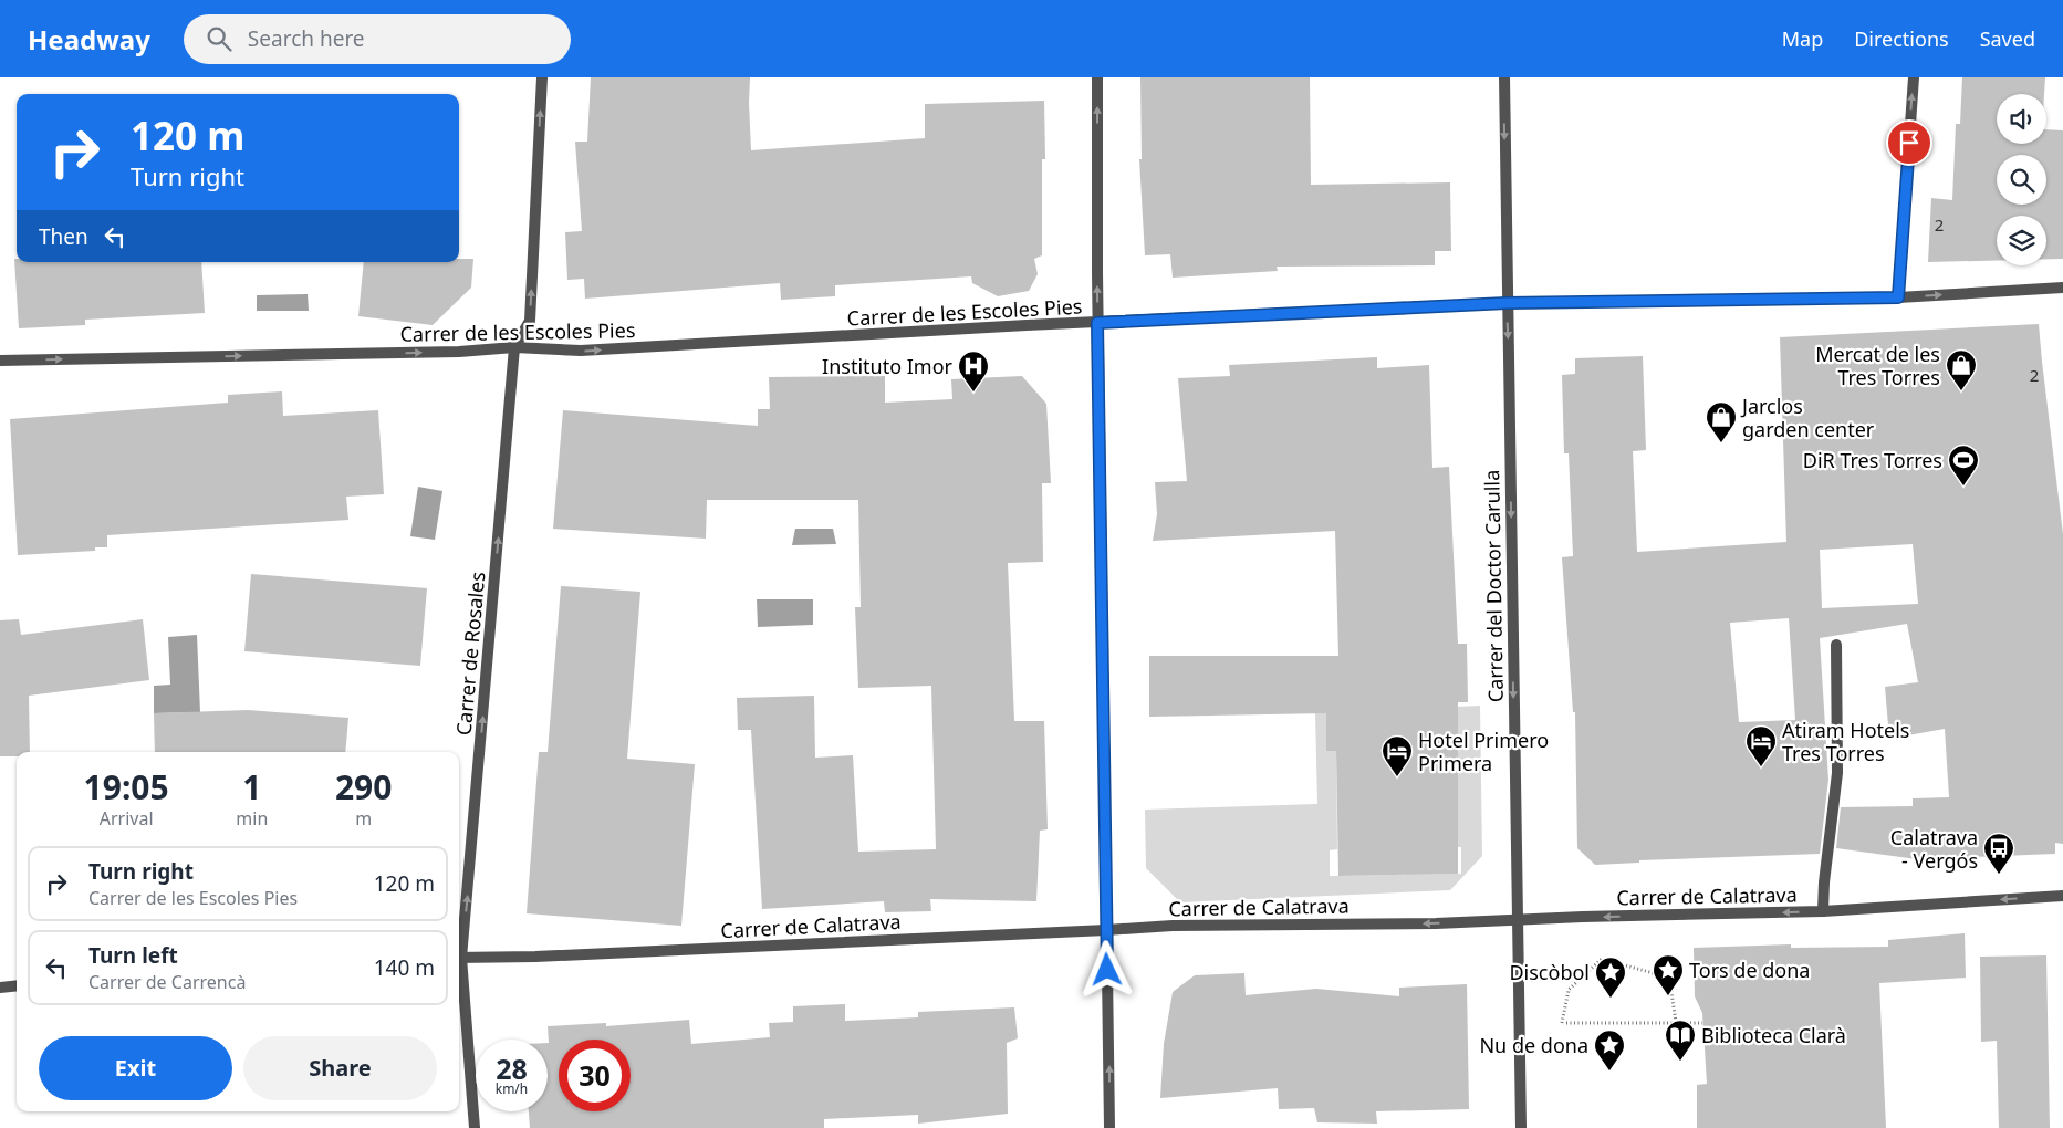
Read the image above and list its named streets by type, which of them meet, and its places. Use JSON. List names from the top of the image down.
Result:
{
  "streets": {
    "street": [
      "Carrer de les Escoles Pies",
      "Carrer del Doctor Carulla",
      "Carrer de Rosales",
      "Carrer de Calatrava"
    ]
  },
  "crossings": [
    ["Carrer de les Escoles Pies", "Carrer del Doctor Carulla"],
    ["Carrer de les Escoles Pies", "Carrer de Rosales"],
    ["Carrer del Doctor Carulla", "Carrer de Calatrava"]
  ],
  "one_way": [
    "Carrer de les Escoles Pies",
    "Carrer del Doctor Carulla",
    "Carrer de Rosales",
    "Carrer de Calatrava"
  ],
  "places": {
    "shop": ["Mercat de les Tres Torres", "Jarclos garden center"],
    "hospital": ["Instituto Imor"],
    "sports": ["DiR Tres Torres"],
    "hotel": ["Atiram Hotels Tres Torres", "Hotel Primero Primera"],
    "bus stop": ["Calatrava - Vergós"],
    "place": ["Tors de dona", "Discòbol", "Nu de dona"],
    "library": ["Biblioteca Clarà"]
  },
  "house_numbers": ["2", "2"],
  "page": {
    "header": "Headway",
    "search": "Search here",
    "nav": ["Map", "Directions", "Saved"],
    "turn": ["120 m", "Turn right"],
    "then": "Then",
    "eta": [
      "19:05",
      "Arrival",
      "1",
      "min",
      "290",
      "m"
    ],
    "list": [
      {
        "name": "Turn right",
        "note": "Carrer de les Escoles Pies",
        "value": "120 m"
      },
      {
        "name": "Turn left",
        "note": "Carrer de Carrencà",
        "value": "140 m"
      }
    ],
    "buttons": ["Exit", "Share"],
    "speed": "28 km/h",
    "limit": "30"
  }
}
